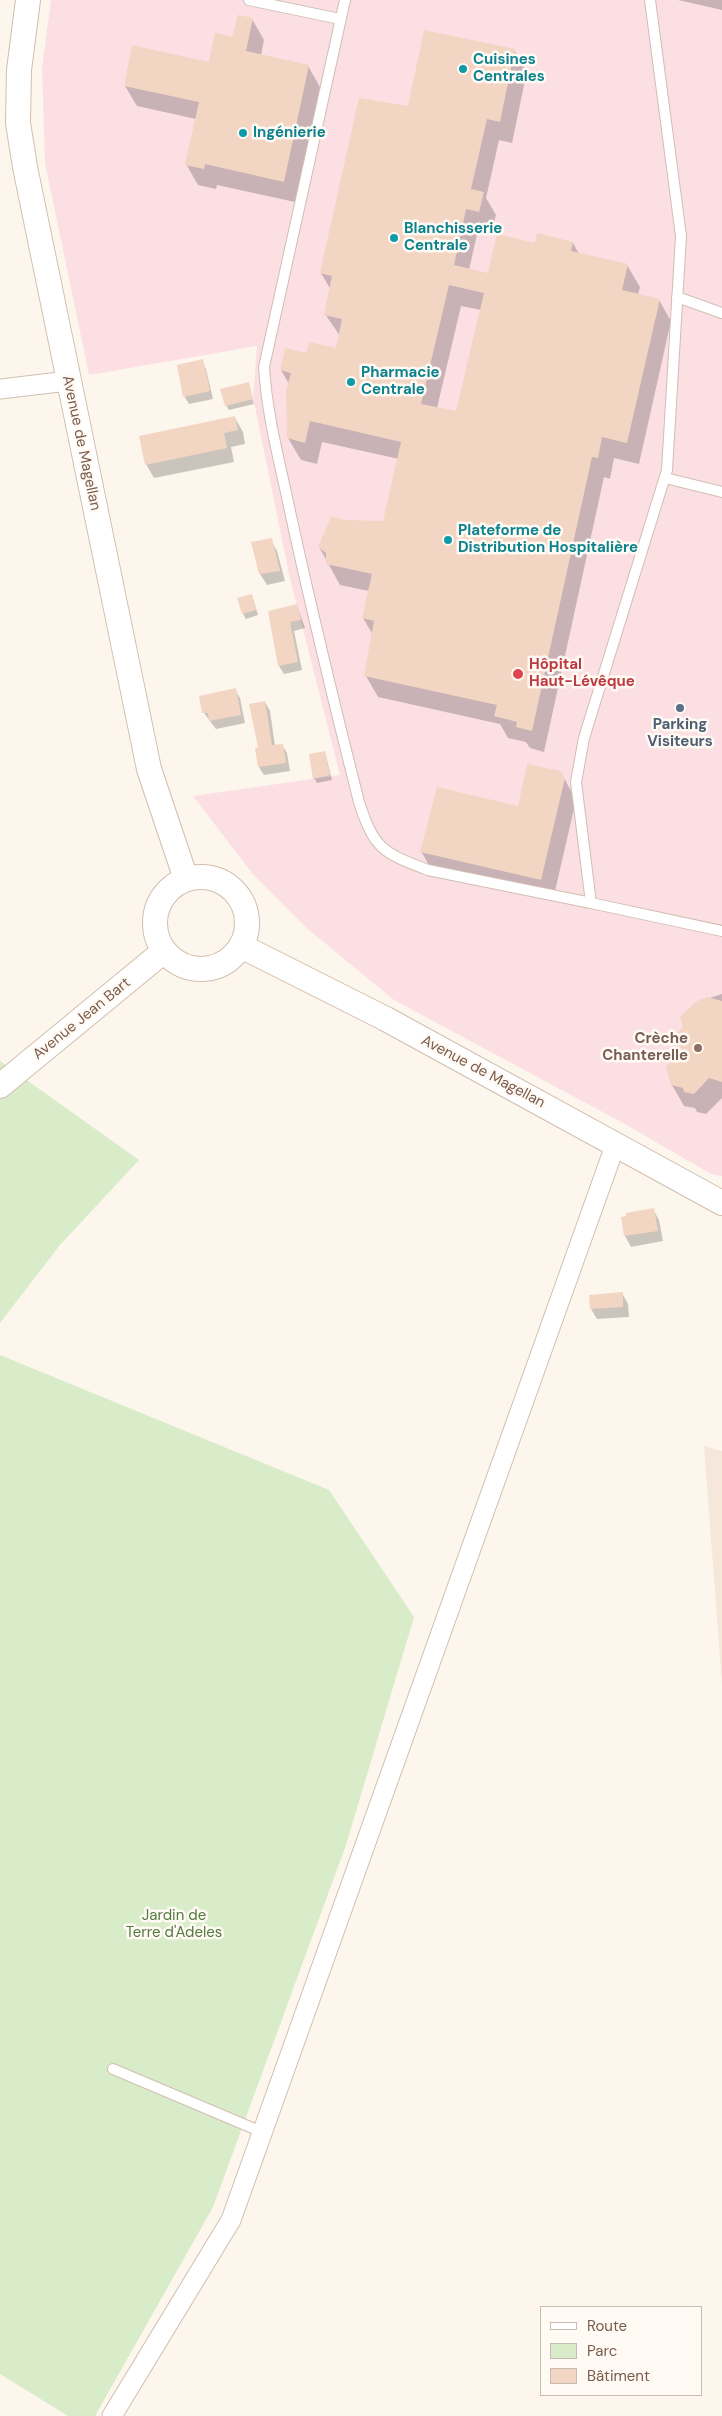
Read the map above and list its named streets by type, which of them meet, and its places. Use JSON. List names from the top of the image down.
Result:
{
  "streets": {
    "street": ["Avenue de Magellan", "Avenue Jean Bart"]
  },
  "crossings": [
    ["Avenue de Magellan", "Avenue Jean Bart"]
  ],
  "parks": ["Jardin de Terre d'Adeles"],
  "places": [
    "Cuisines Centrales",
    "Ingénierie",
    "Blanchisserie Centrale",
    "Pharmacie Centrale",
    "Plateforme de Distribution Hospitalière",
    "Hôpital Haut-Lévêque",
    "Parking Visiteurs",
    "Crèche Chanterelle"
  ],
  "legend": ["Route", "Parc", "Bâtiment"]
}
